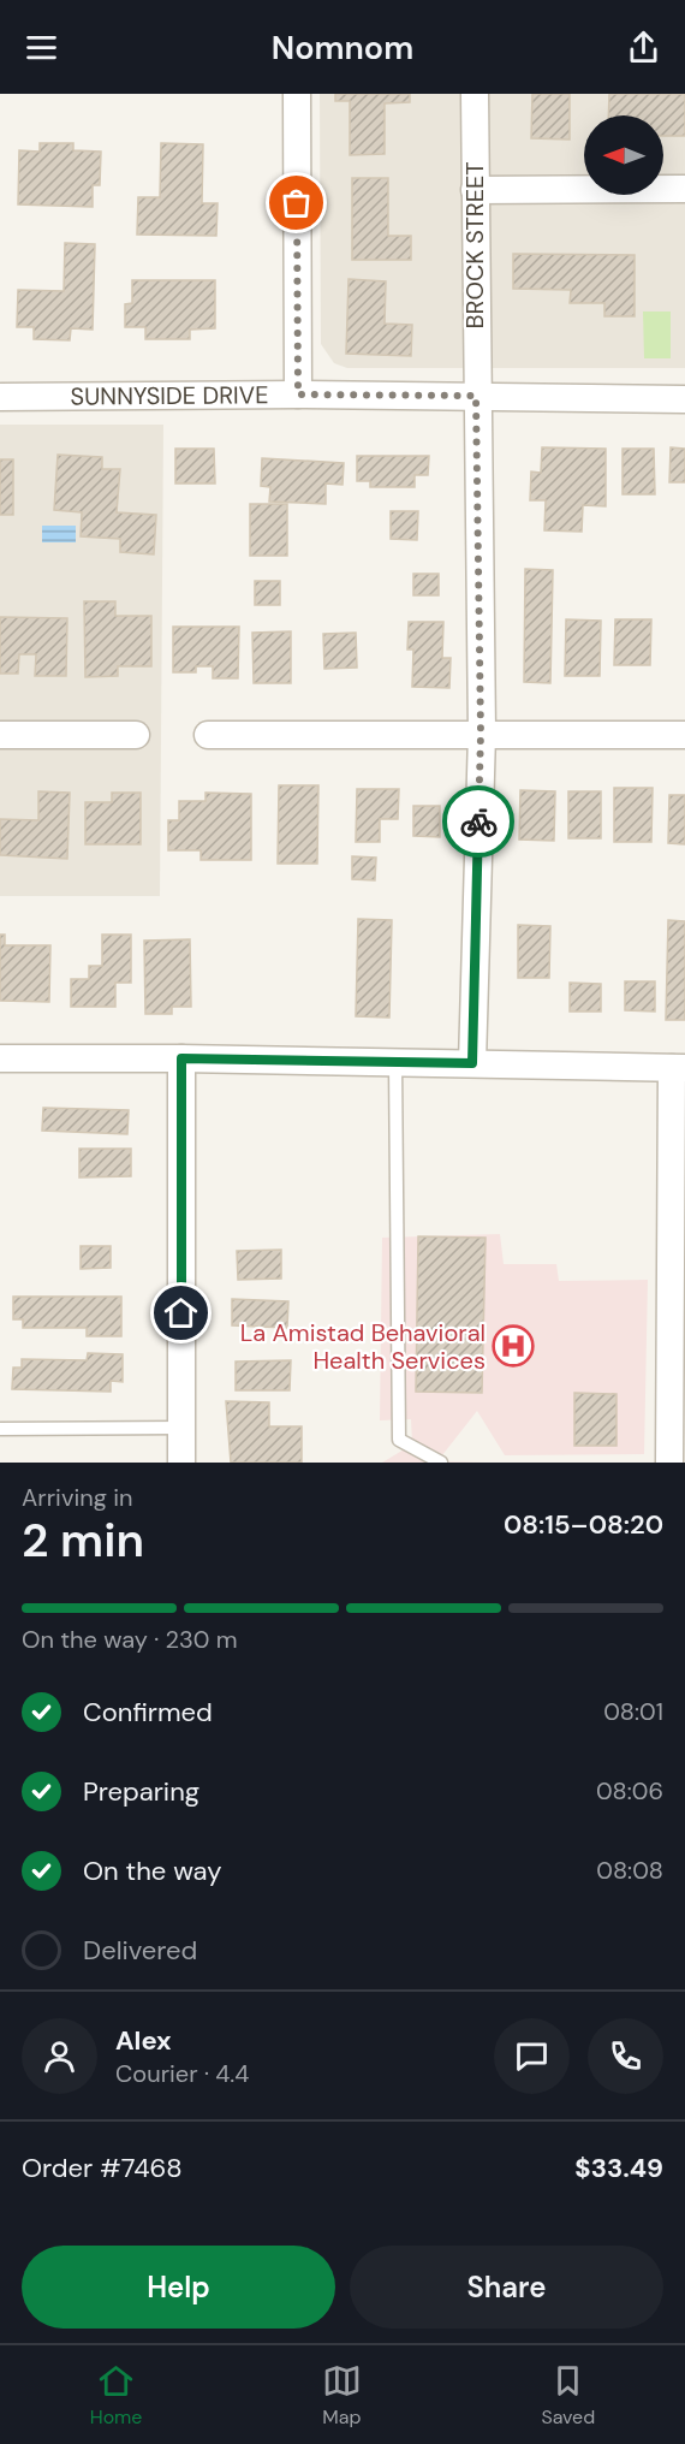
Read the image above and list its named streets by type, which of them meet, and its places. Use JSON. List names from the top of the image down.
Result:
{
  "streets": {
    "street": ["BROCK STREET", "SUNNYSIDE DRIVE"]
  },
  "crossings": [
    ["BROCK STREET", "SUNNYSIDE DRIVE"]
  ],
  "places": {
    "hospital": ["La Amistad Behavioral Health Services"]
  },
  "north": "left",
  "page": {
    "header": "Nomnom",
    "heading": ["2 min", "Arriving in", "08:15–08:20"],
    "panel": [
      "Alex",
      "Courier · 4.4",
      "Order #7468",
      "$33.49"
    ],
    "bar": "On the way · 230 m",
    "list": [
      ["Confirmed", "08:01"],
      ["Preparing", "08:06"],
      ["On the way", "08:08"],
      "Delivered"
    ],
    "buttons": ["Help", "Share"],
    "tabs": ["Home", "Map", "Saved"]
  }
}
